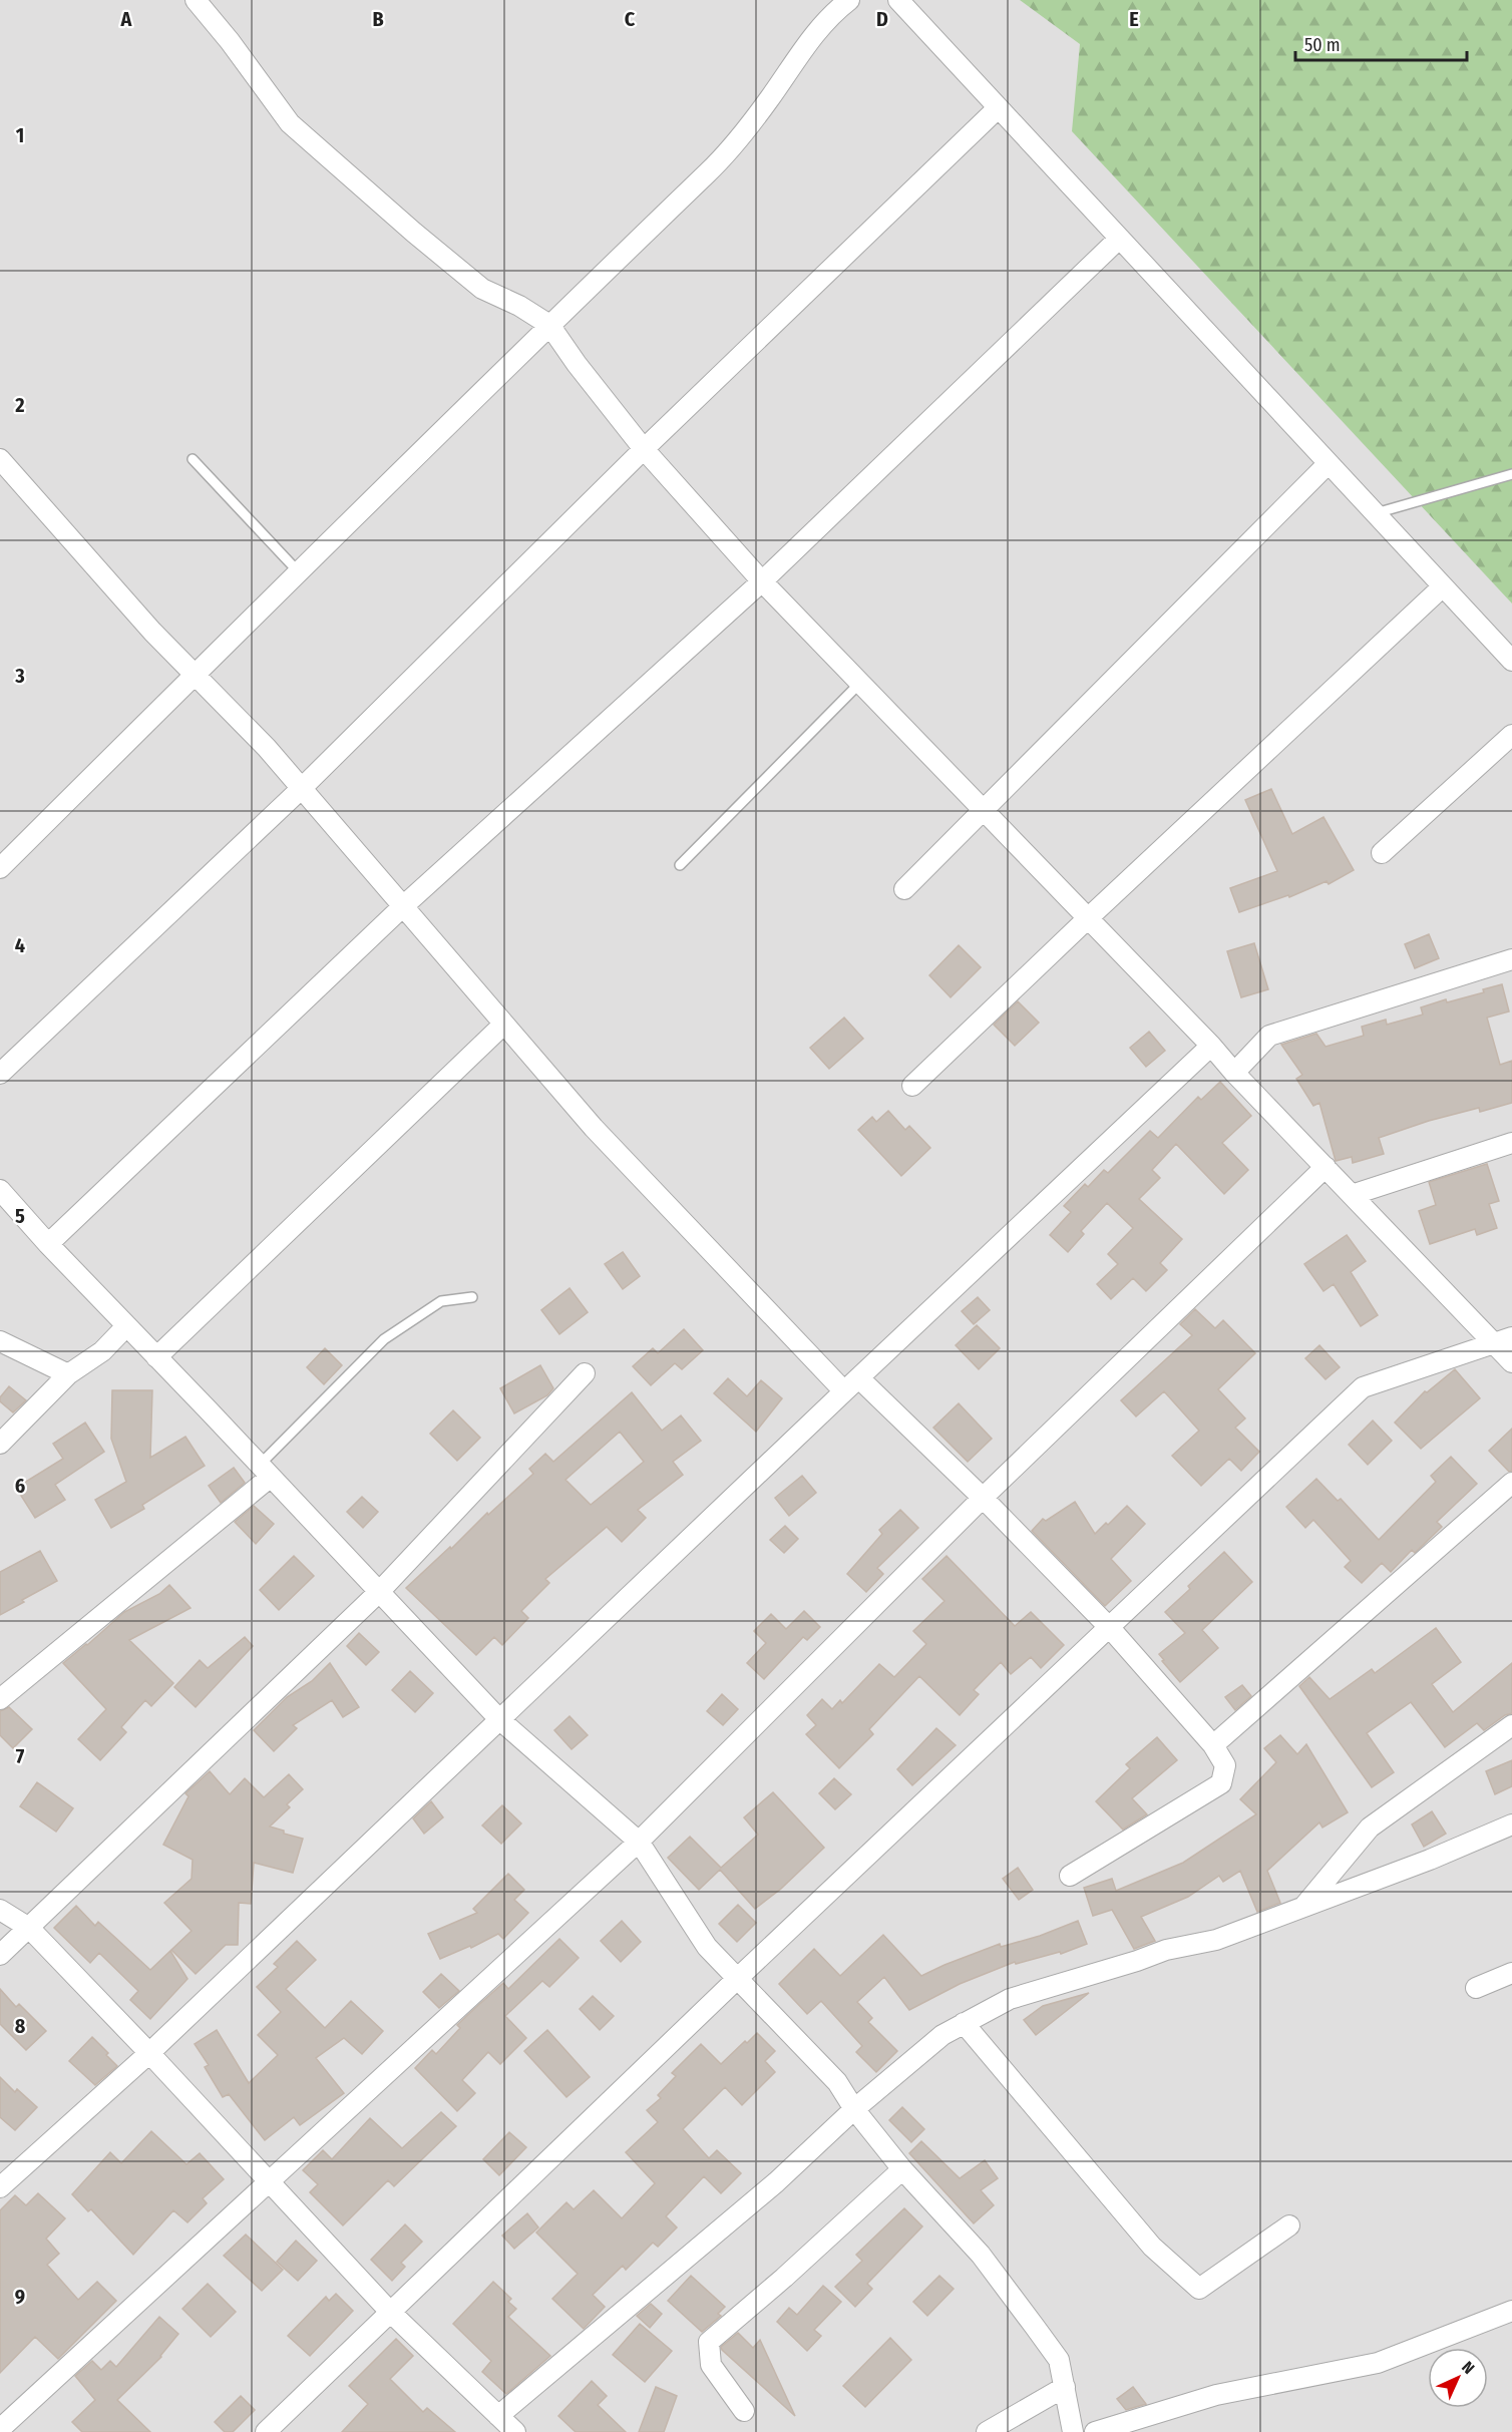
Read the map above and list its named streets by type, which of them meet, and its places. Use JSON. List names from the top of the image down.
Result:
{
  "scale_bar": "50 m",
  "north": "top right",
  "grid": {
    "columns": [
      "A",
      "B",
      "C",
      "D",
      "E"
    ],
    "rows": [
      "1",
      "2",
      "3",
      "4",
      "5",
      "6",
      "7",
      "8",
      "9"
    ]
  }
}
